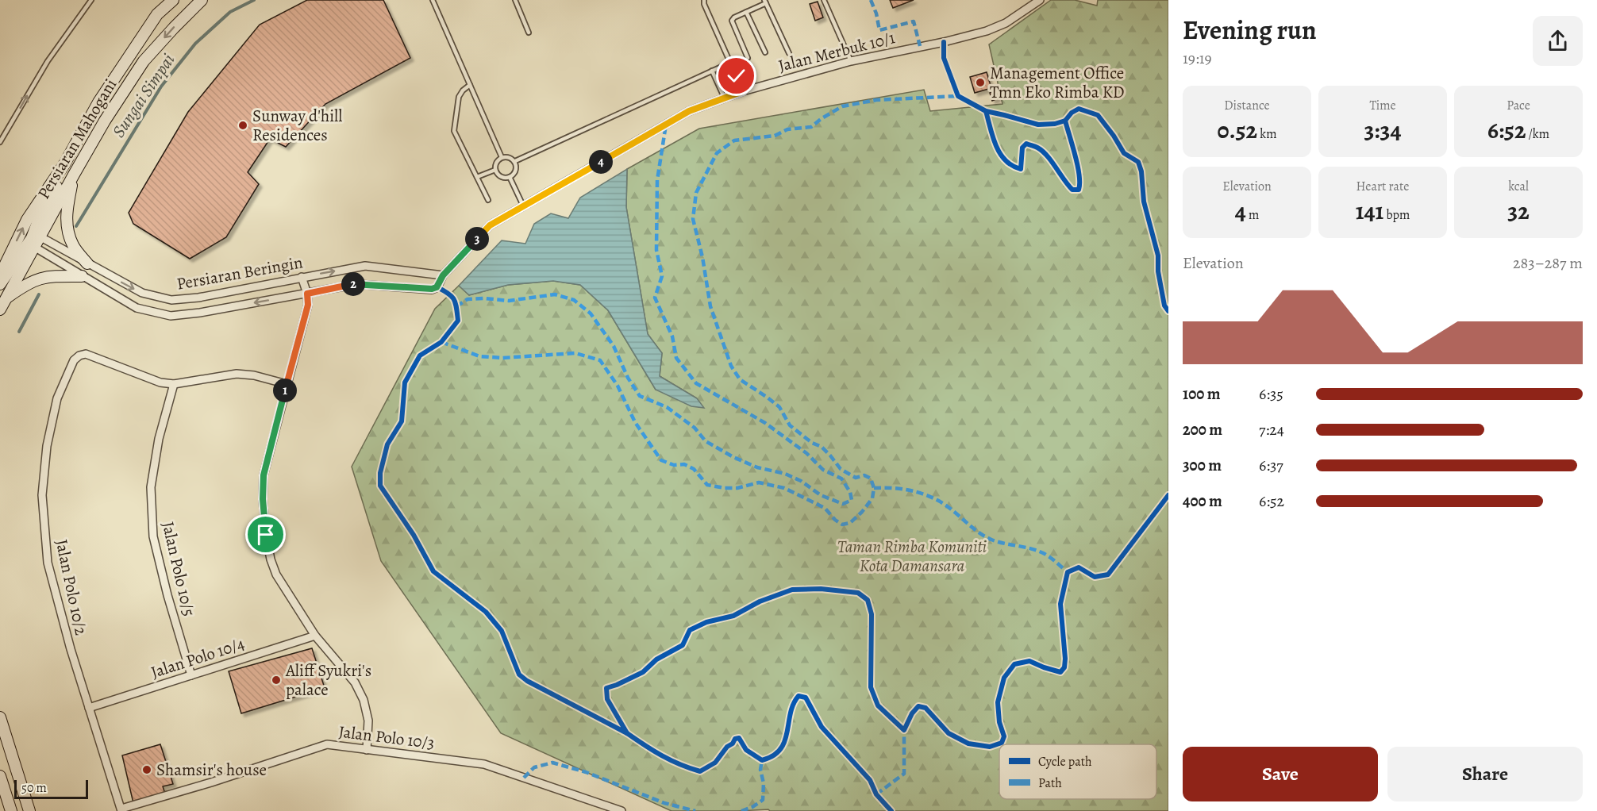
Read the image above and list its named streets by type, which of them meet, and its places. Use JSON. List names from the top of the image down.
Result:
{
  "streets": {
    "main road": ["Persiaran Mahogani"],
    "street": [
      "Jalan Merbuk 10/1",
      "Persiaran Beringin",
      "Jalan Polo 10/5",
      "Jalan Polo 10/2",
      "Jalan Polo 10/4",
      "Jalan Polo 10/3"
    ]
  },
  "crossings": [
    ["Jalan Merbuk 10/1", "Persiaran Beringin"],
    ["Persiaran Mahogani", "Persiaran Beringin"],
    ["Jalan Polo 10/5", "Jalan Polo 10/2"],
    ["Jalan Polo 10/5", "Jalan Polo 10/4"],
    ["Jalan Polo 10/2", "Jalan Polo 10/4"],
    ["Jalan Polo 10/2", "Jalan Polo 10/3"]
  ],
  "water": ["Sungai Simpai"],
  "parks": ["Taman Rimba Komuniti Kota Damansara"],
  "places": [
    "Management Office Tmn Eko Rimba KD",
    "Sunway d'hill Residences",
    "Aliff Syukri's palace",
    "Shamsir's house"
  ],
  "legend": ["Cycle path", "Path"],
  "scale_bar": "50 m",
  "page": {
    "heading": ["Evening run", "19:19"],
    "stats": [
      ["Distance", "0.52 km"],
      ["Time", "3:34"],
      ["Pace", "6:52 /km"],
      ["Elevation", "4 m"],
      ["Heart rate", "141 bpm"],
      ["kcal", "32"]
    ],
    "pins": [
      "4",
      "3",
      "2",
      "1"
    ],
    "chart": ["Elevation", "283–287 m"],
    "list": [
      {
        "name": "100 m",
        "note": "6:35"
      },
      {
        "name": "200 m",
        "note": "7:24"
      },
      {
        "name": "300 m",
        "note": "6:37"
      },
      {
        "name": "400 m",
        "note": "6:52"
      }
    ],
    "buttons": ["Save", "Share"],
    "scale": "50 m"
  }
}
